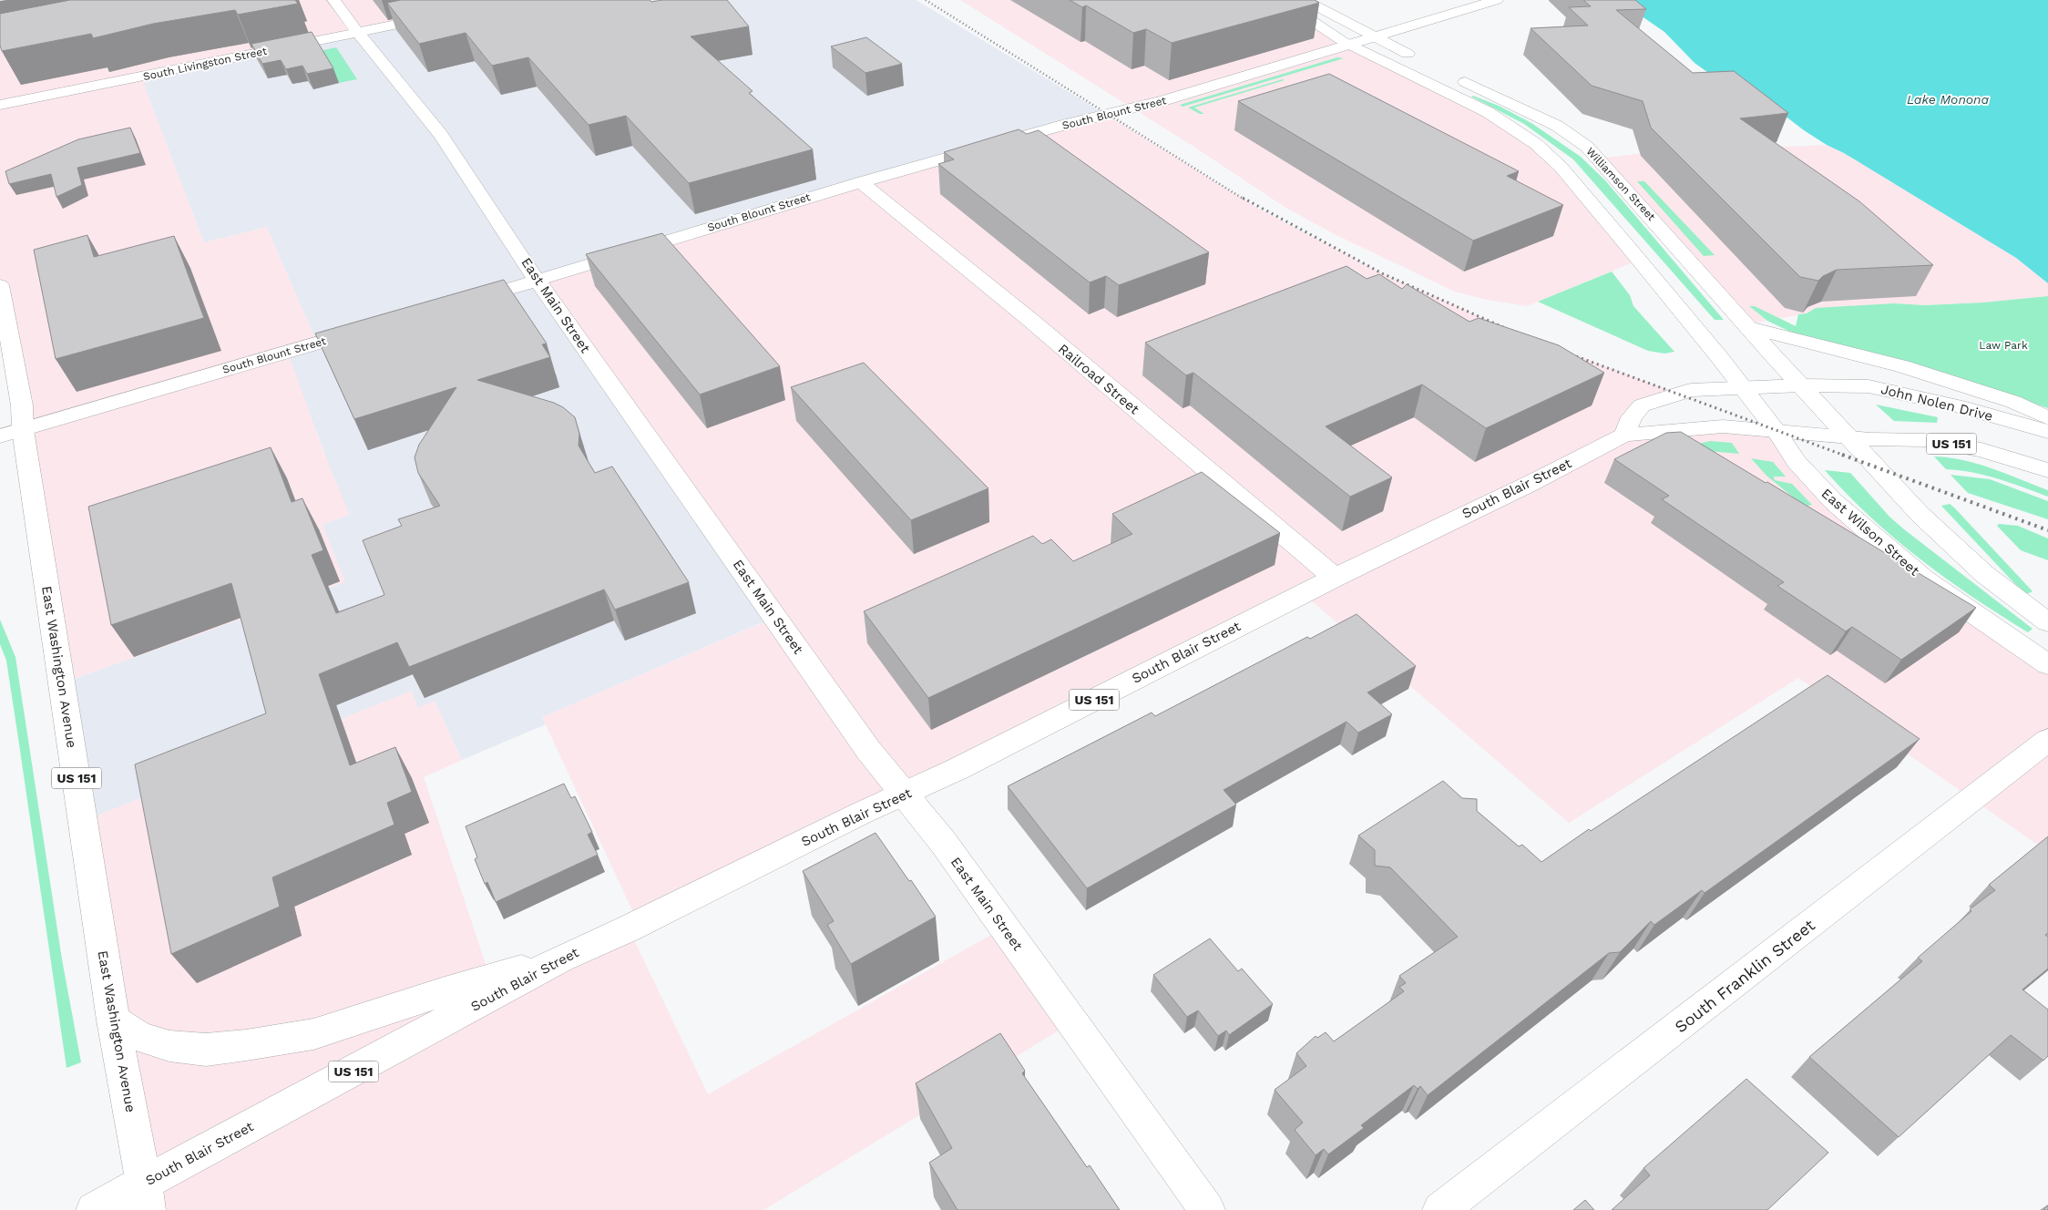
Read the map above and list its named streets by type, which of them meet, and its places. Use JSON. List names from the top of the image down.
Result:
{
  "streets": {
    "street": [
      "South Livingston Street",
      "South Blount Street",
      "Williamson Street",
      "East Main Street",
      "Railroad Street",
      "John Nolen Drive",
      "US 151",
      "South Blair Street",
      "East Wilson Street",
      "East Washington Avenue",
      "South Franklin Street"
    ]
  },
  "crossings": [
    ["South Livingston Street", "East Main Street"],
    ["South Blount Street", "East Main Street"],
    ["South Blount Street", "Railroad Street"],
    ["South Blount Street", "East Washington Avenue"],
    ["Williamson Street", "John Nolen Drive"],
    ["Williamson Street", "US 151"],
    ["East Main Street", "South Blair Street"],
    ["Railroad Street", "South Blair Street"],
    ["US 151", "South Blair Street"],
    ["US 151", "East Wilson Street"],
    ["US 151", "East Washington Avenue"],
    ["South Blair Street", "East Wilson Street"],
    ["South Blair Street", "East Washington Avenue"]
  ],
  "water": ["Lake Monona"],
  "parks": ["Law Park"]
}
